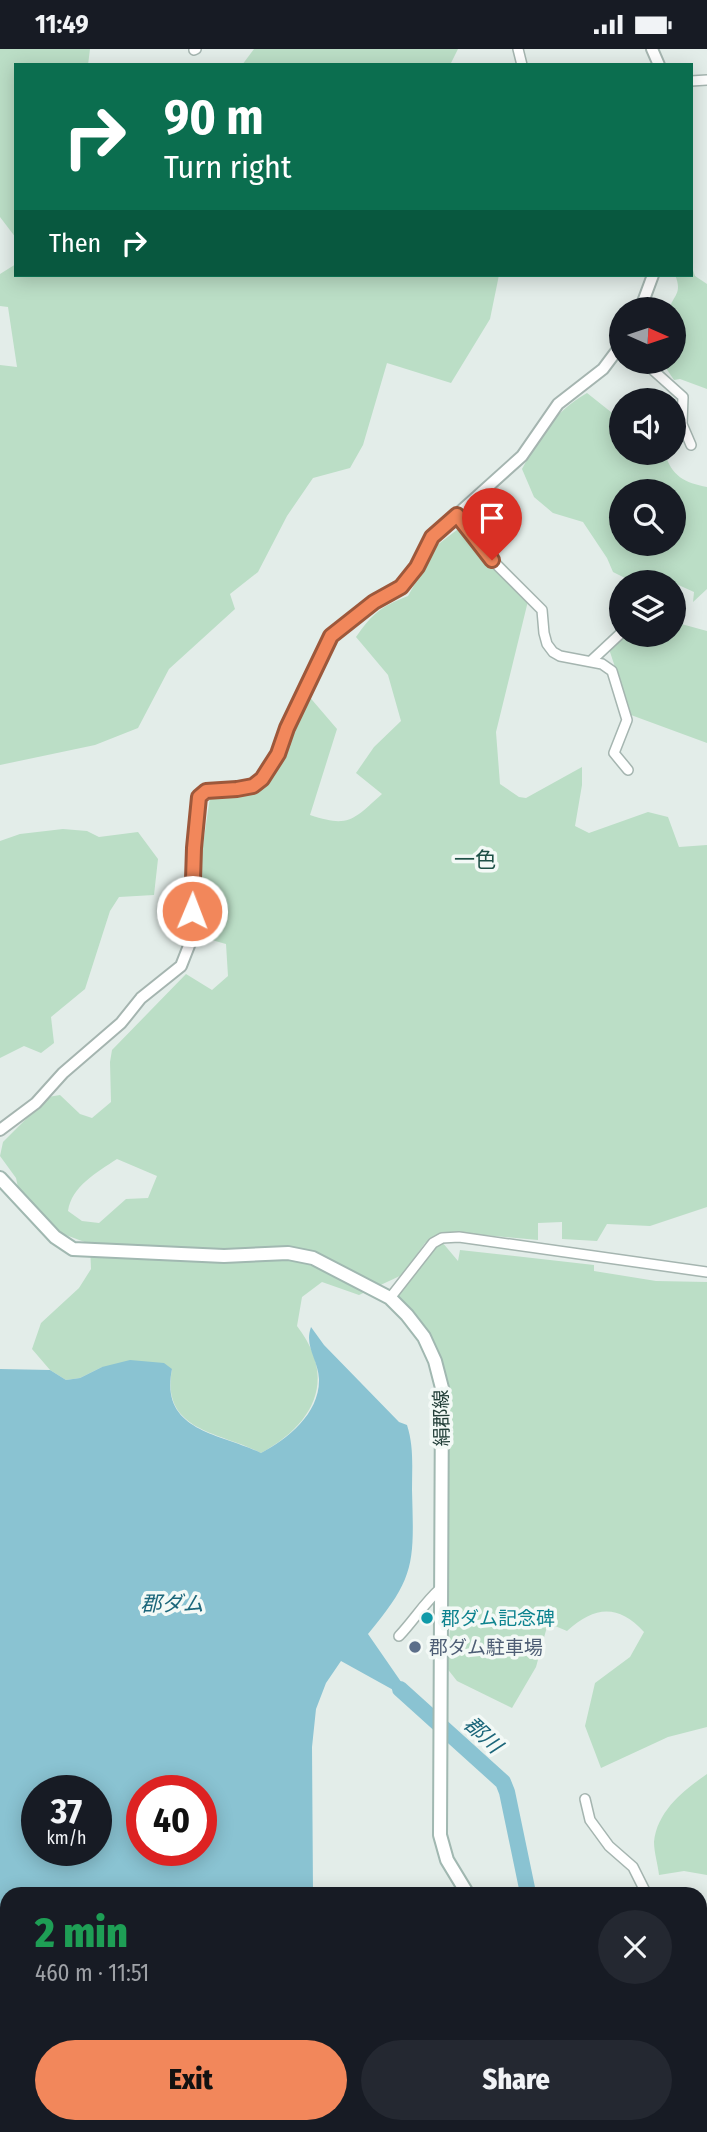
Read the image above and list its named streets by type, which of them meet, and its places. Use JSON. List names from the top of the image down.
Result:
{
  "streets": {
    "main road": ["絹郡線"]
  },
  "districts": ["一色"],
  "water": ["郡ダム", "郡川"],
  "places": ["郡ダム記念碑", "郡ダム駐車場"],
  "north": "right",
  "page": {
    "status": "11:49",
    "turn": ["90 m", "Turn right"],
    "then": "Then",
    "speed": "37 km/h",
    "limit": "40",
    "heading": ["2 min", "460 m · 11:51"],
    "buttons": ["Exit", "Share"]
  }
}
